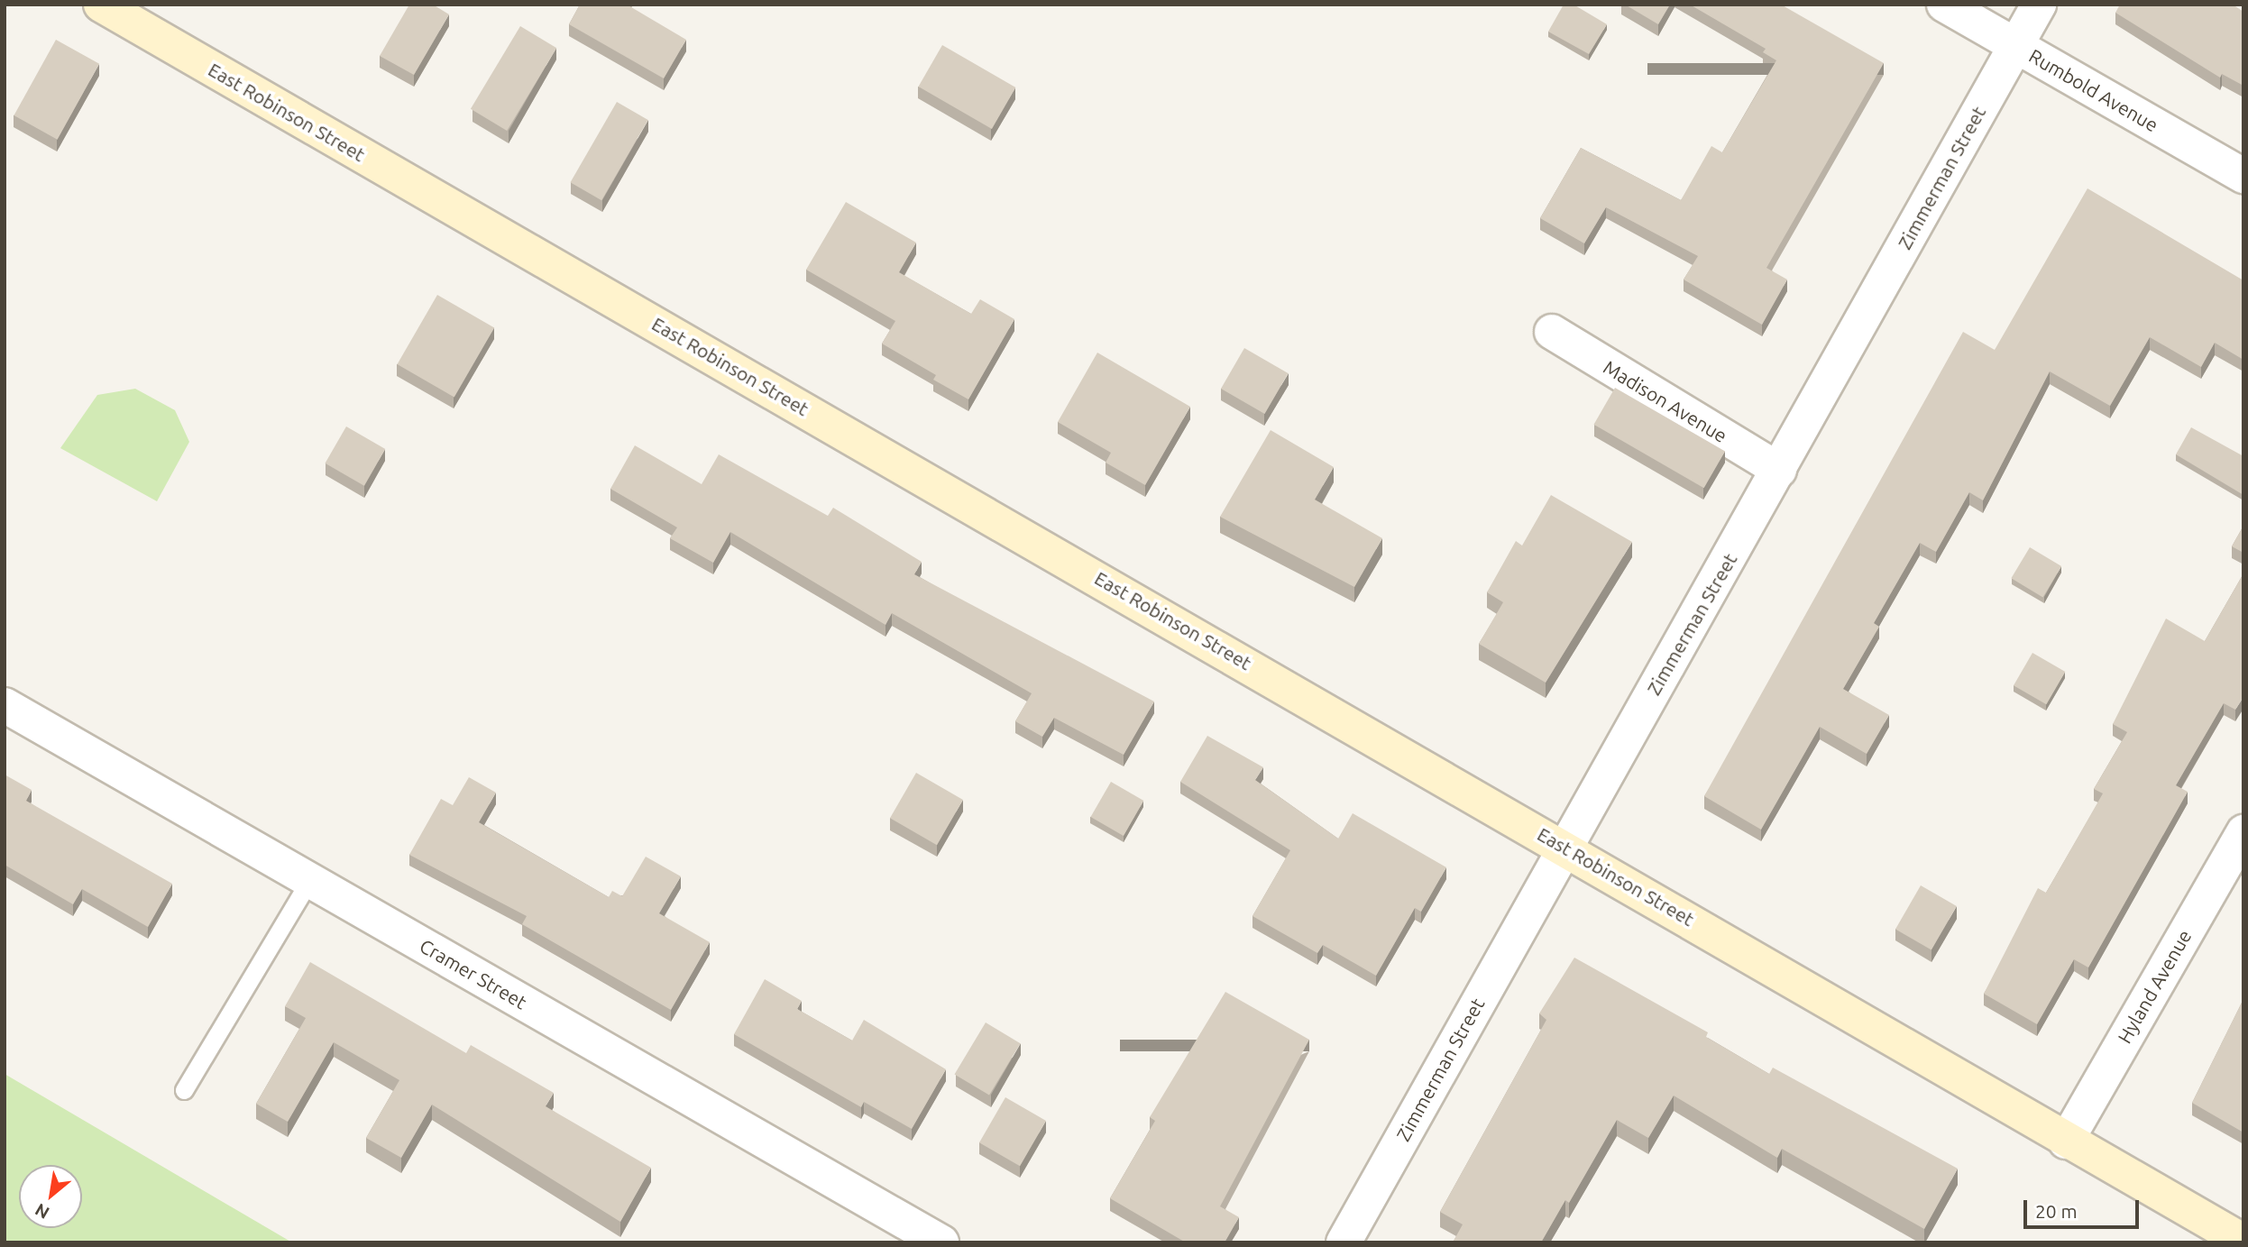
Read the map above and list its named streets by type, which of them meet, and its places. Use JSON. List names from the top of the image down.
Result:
{
  "streets": {
    "street": [
      "Rumbold Avenue",
      "East Robinson Street",
      "Zimmerman Street",
      "Madison Avenue",
      "Cramer Street",
      "Hyland Avenue"
    ]
  },
  "crossings": [
    ["Rumbold Avenue", "Zimmerman Street"],
    ["East Robinson Street", "Zimmerman Street"],
    ["East Robinson Street", "Hyland Avenue"],
    ["Zimmerman Street", "Madison Avenue"]
  ],
  "scale_bar": "20 m",
  "north": "bottom left"
}
